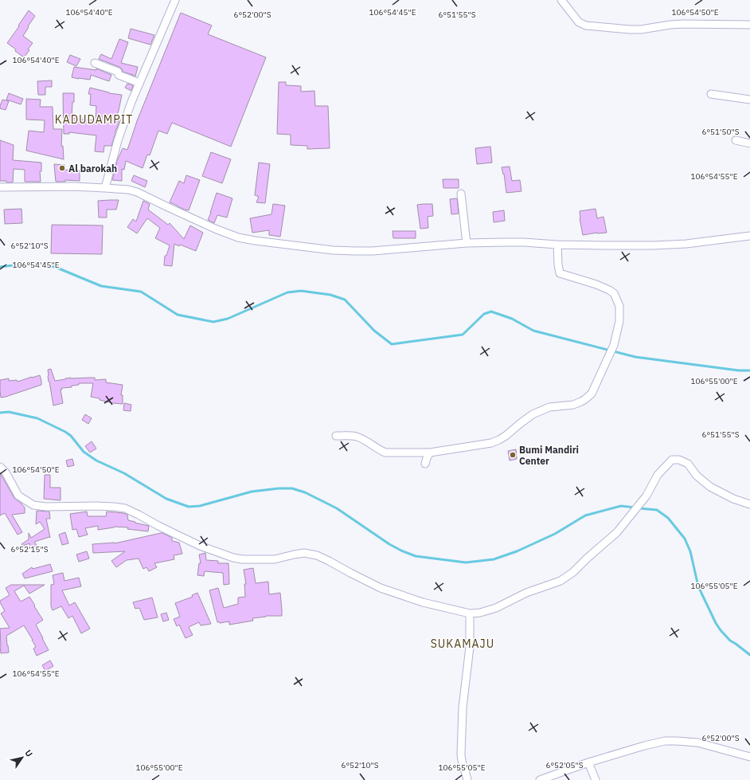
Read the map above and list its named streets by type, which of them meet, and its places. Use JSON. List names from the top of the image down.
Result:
{
  "districts": ["KADUDAMPIT", "SUKAMAJU"],
  "places": ["Al barokah", "Bumi Mandiri Center"],
  "north": "top right",
  "coordinates": [
    "106°54'45\"E",
    "106°54'40\"E",
    "106°54'50\"E",
    "6°52'00\"S",
    "6°51'55\"S",
    "6°51'50\"S",
    "106°54'55\"E",
    "6°52'10\"S",
    "106°55'00\"E",
    "6°52'15\"S",
    "106°55'05\"E",
    "6°52'05\"S"
  ]
}
